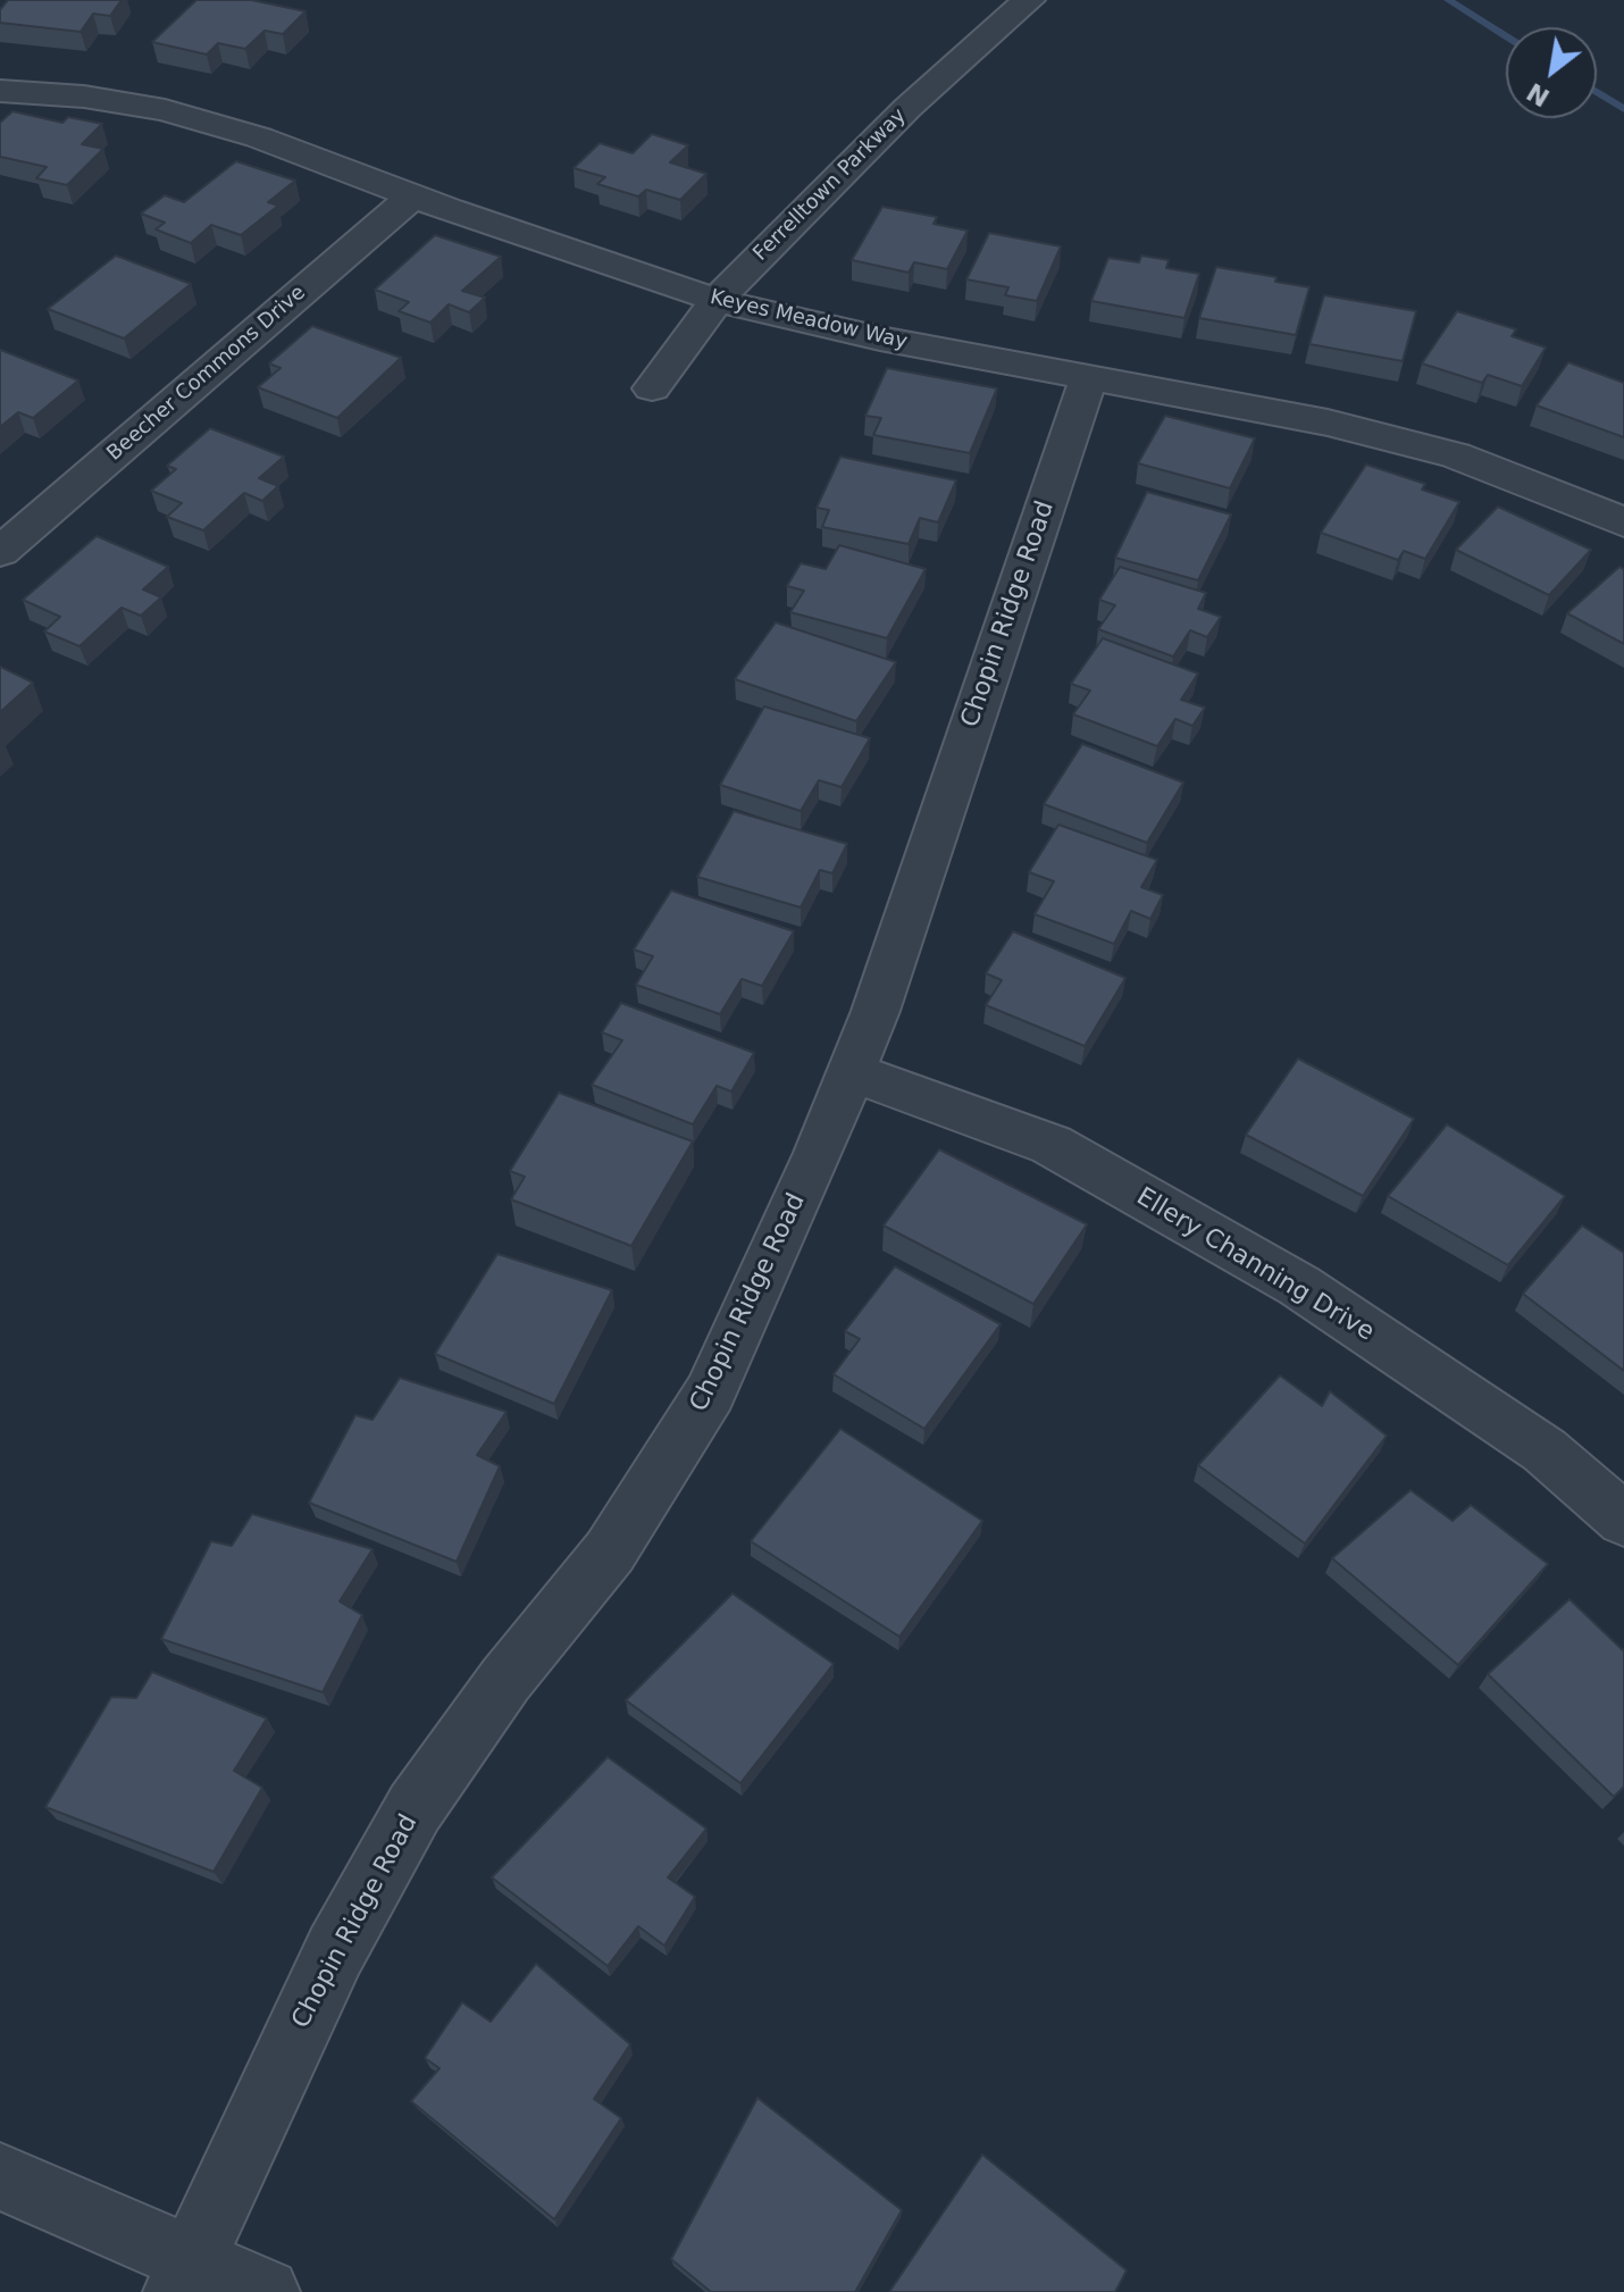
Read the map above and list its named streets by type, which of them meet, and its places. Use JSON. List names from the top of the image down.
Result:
{
  "streets": {
    "street": [
      "Ferrelltown Parkway",
      "Keyes Meadow Way",
      "Beecher Commons Drive",
      "Chopin Ridge Road",
      "Ellery Channing Drive"
    ]
  },
  "crossings": [
    ["Ferrelltown Parkway", "Keyes Meadow Way"],
    ["Keyes Meadow Way", "Beecher Commons Drive"],
    ["Keyes Meadow Way", "Chopin Ridge Road"],
    ["Chopin Ridge Road", "Ellery Channing Drive"]
  ],
  "north": "bottom left"
}
